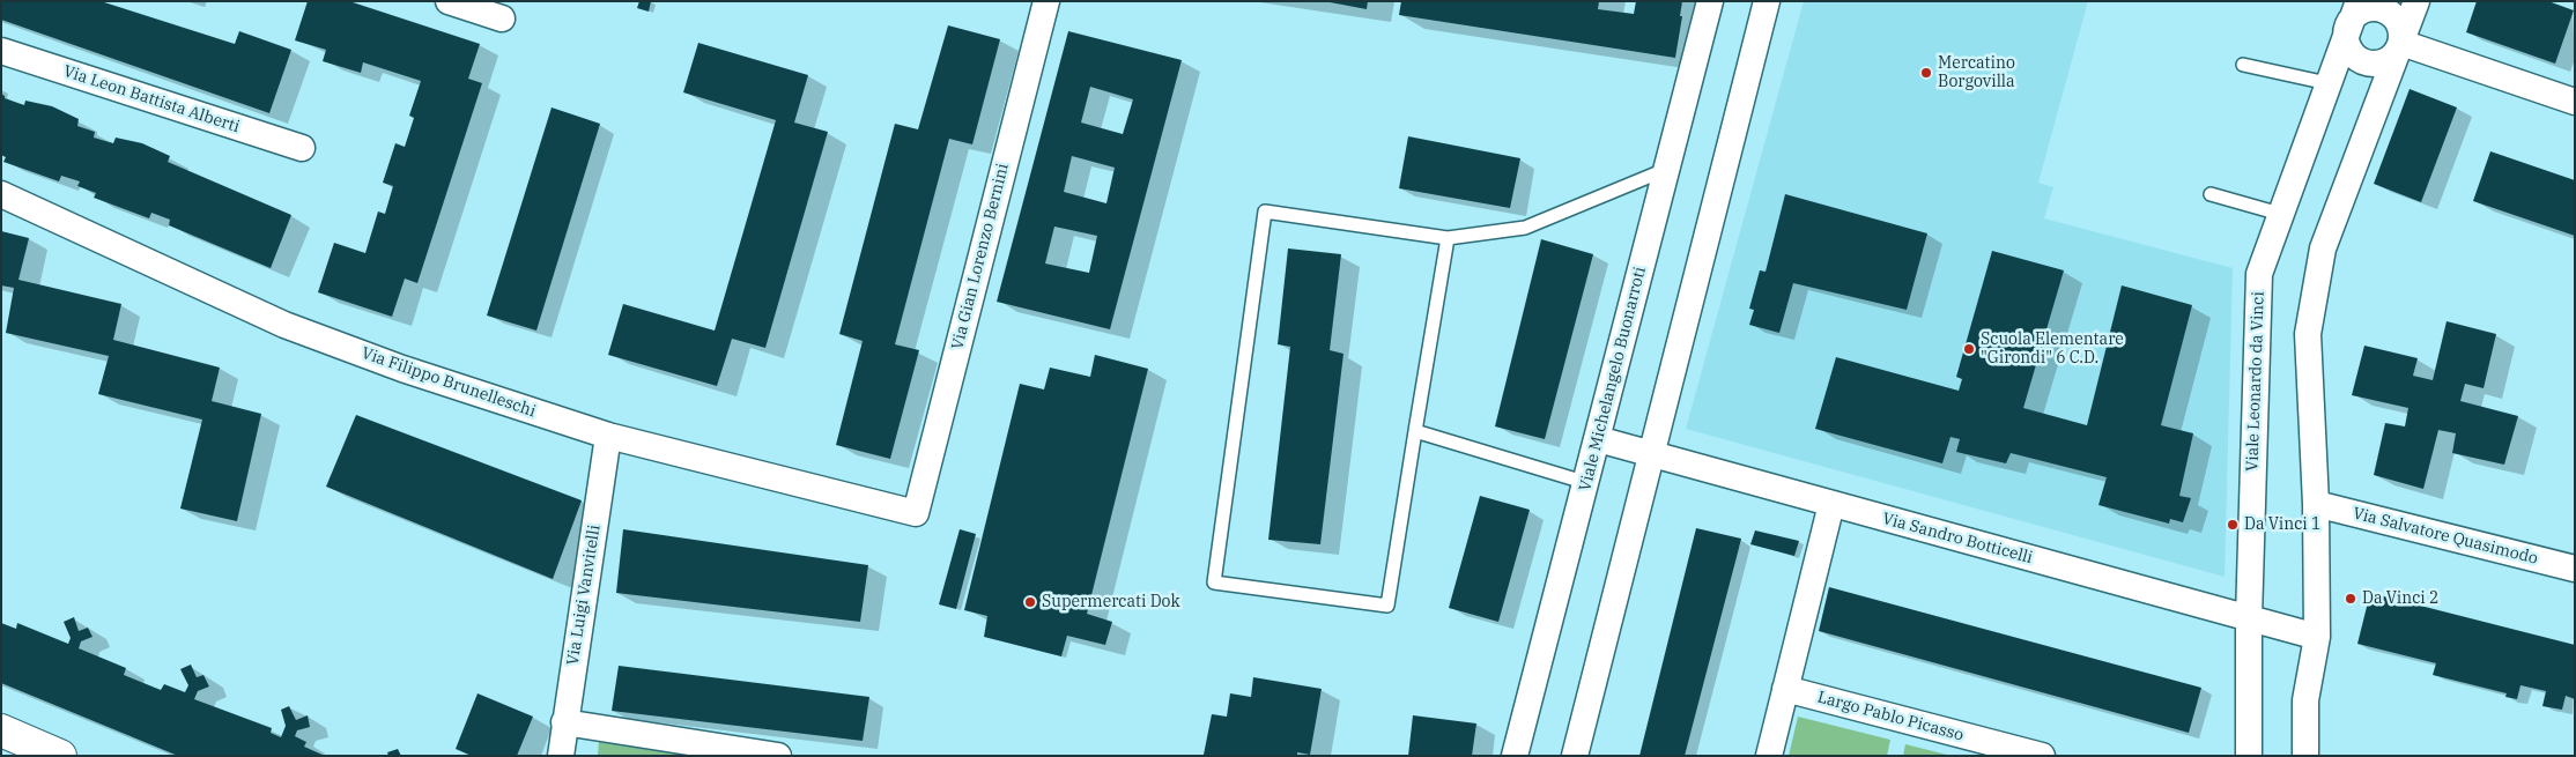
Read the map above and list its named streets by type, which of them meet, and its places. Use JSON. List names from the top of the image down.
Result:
{
  "streets": {
    "street": [
      "Via Leon Battista Alberti",
      "Via Gian Lorenzo Bernini",
      "Viale Michelangelo Buonarroti",
      "Viale Leonardo da Vinci",
      "Via Filippo Brunelleschi",
      "Via Salvatore Quasimodo",
      "Via Sandro Botticelli",
      "Via Luigi Vanvitelli",
      "Largo Pablo Picasso"
    ]
  },
  "crossings": [
    ["Via Gian Lorenzo Bernini", "Via Filippo Brunelleschi"],
    ["Viale Michelangelo Buonarroti", "Via Sandro Botticelli"],
    ["Viale Leonardo da Vinci", "Via Sandro Botticelli"],
    ["Via Filippo Brunelleschi", "Via Luigi Vanvitelli"]
  ],
  "places": [
    "Mercatino Borgovilla",
    "Scuola Elementare \"Girondi\" 6 C.D.",
    "Da Vinci 1",
    "Da Vinci 2",
    "Supermercati Dok"
  ]
}
